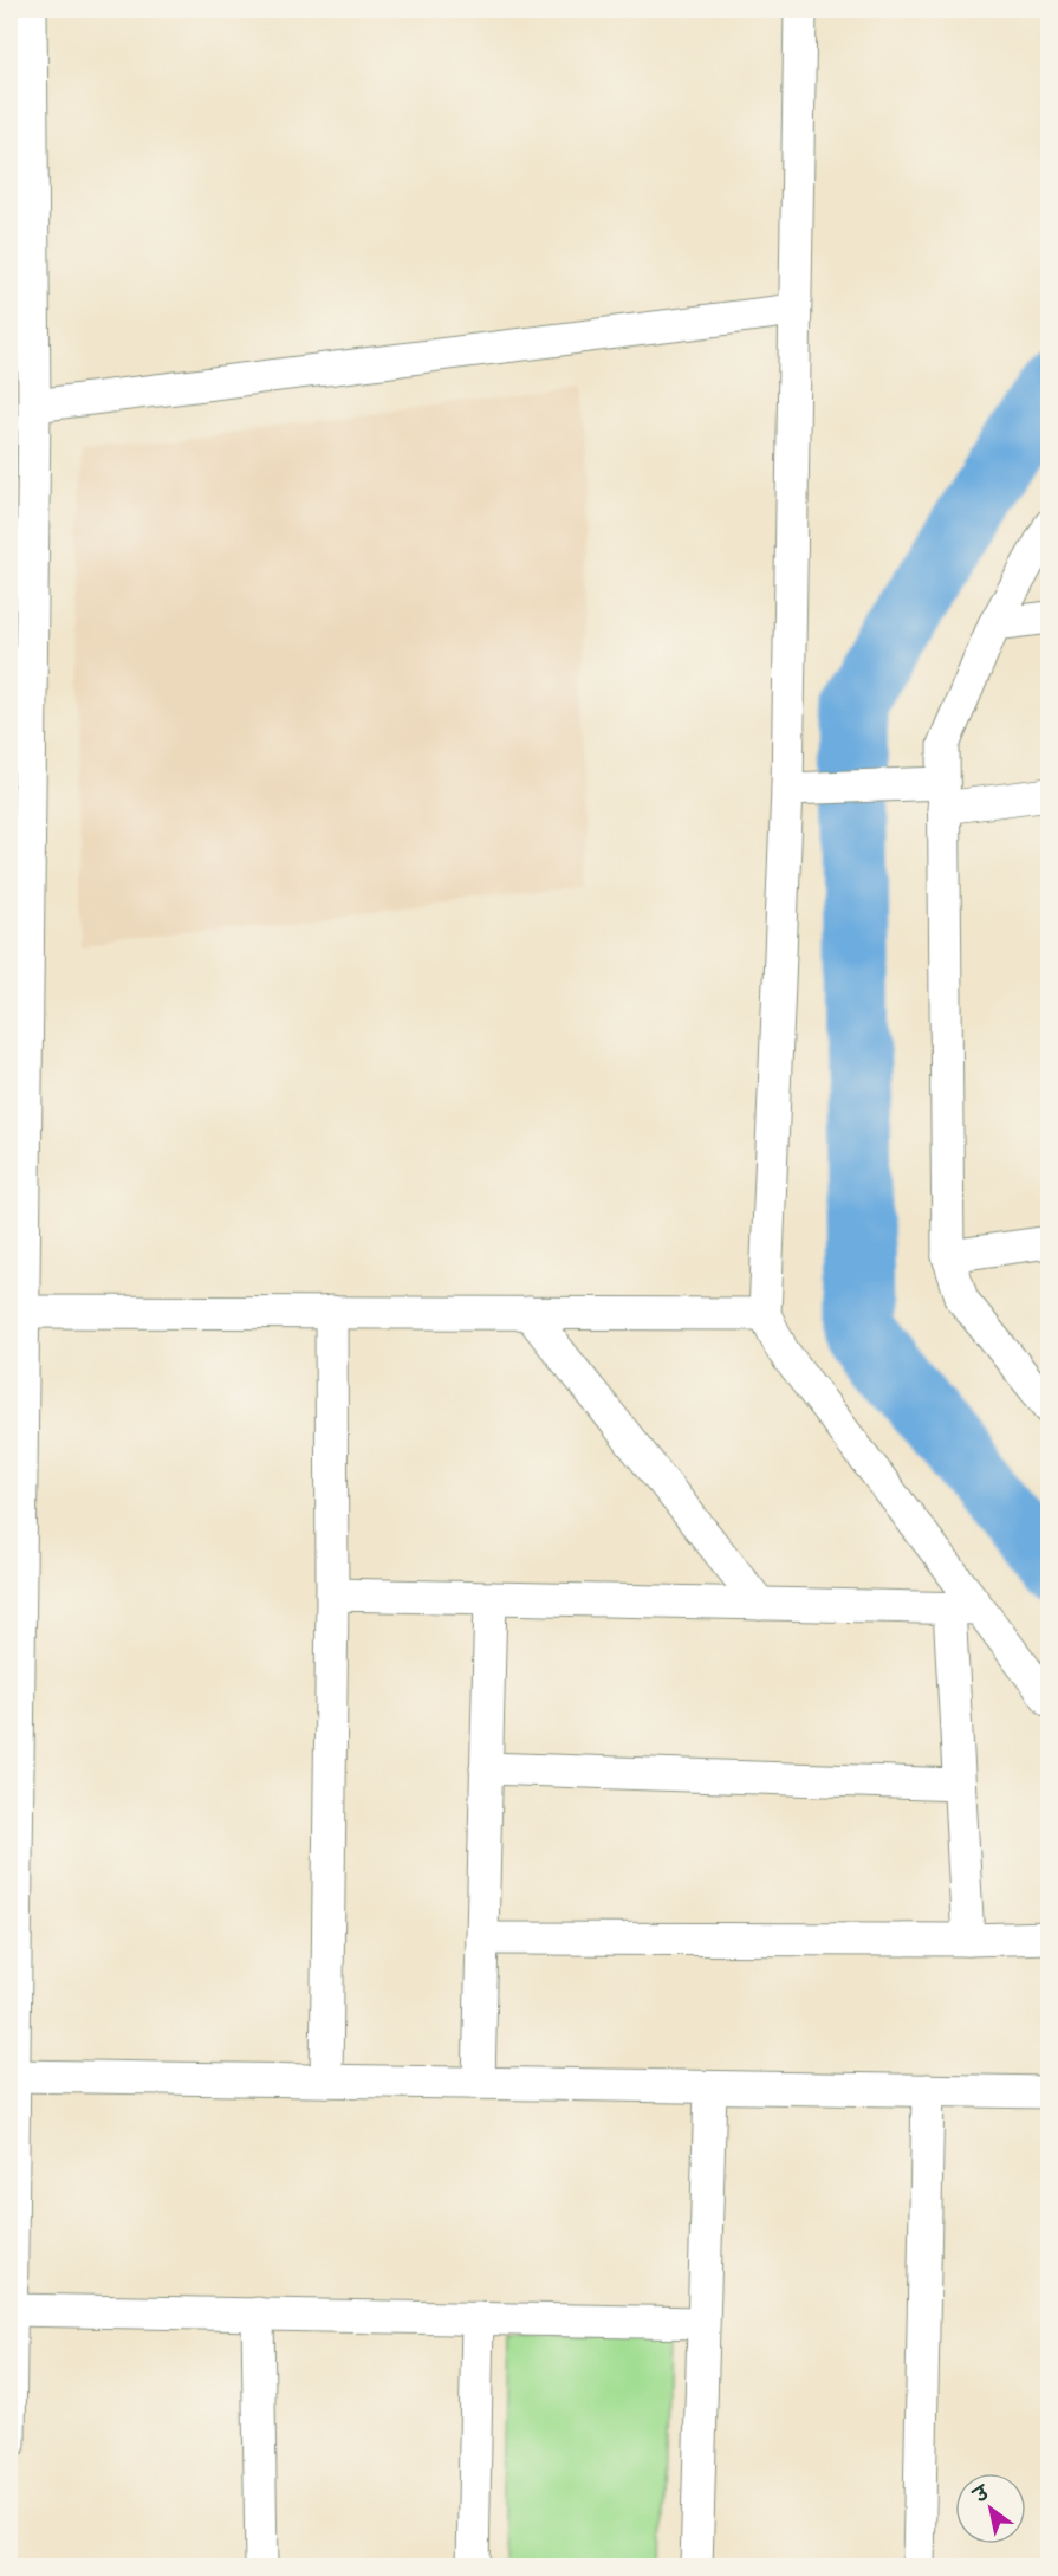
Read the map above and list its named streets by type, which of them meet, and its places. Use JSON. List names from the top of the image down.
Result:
{
  "north": "top left"
}
